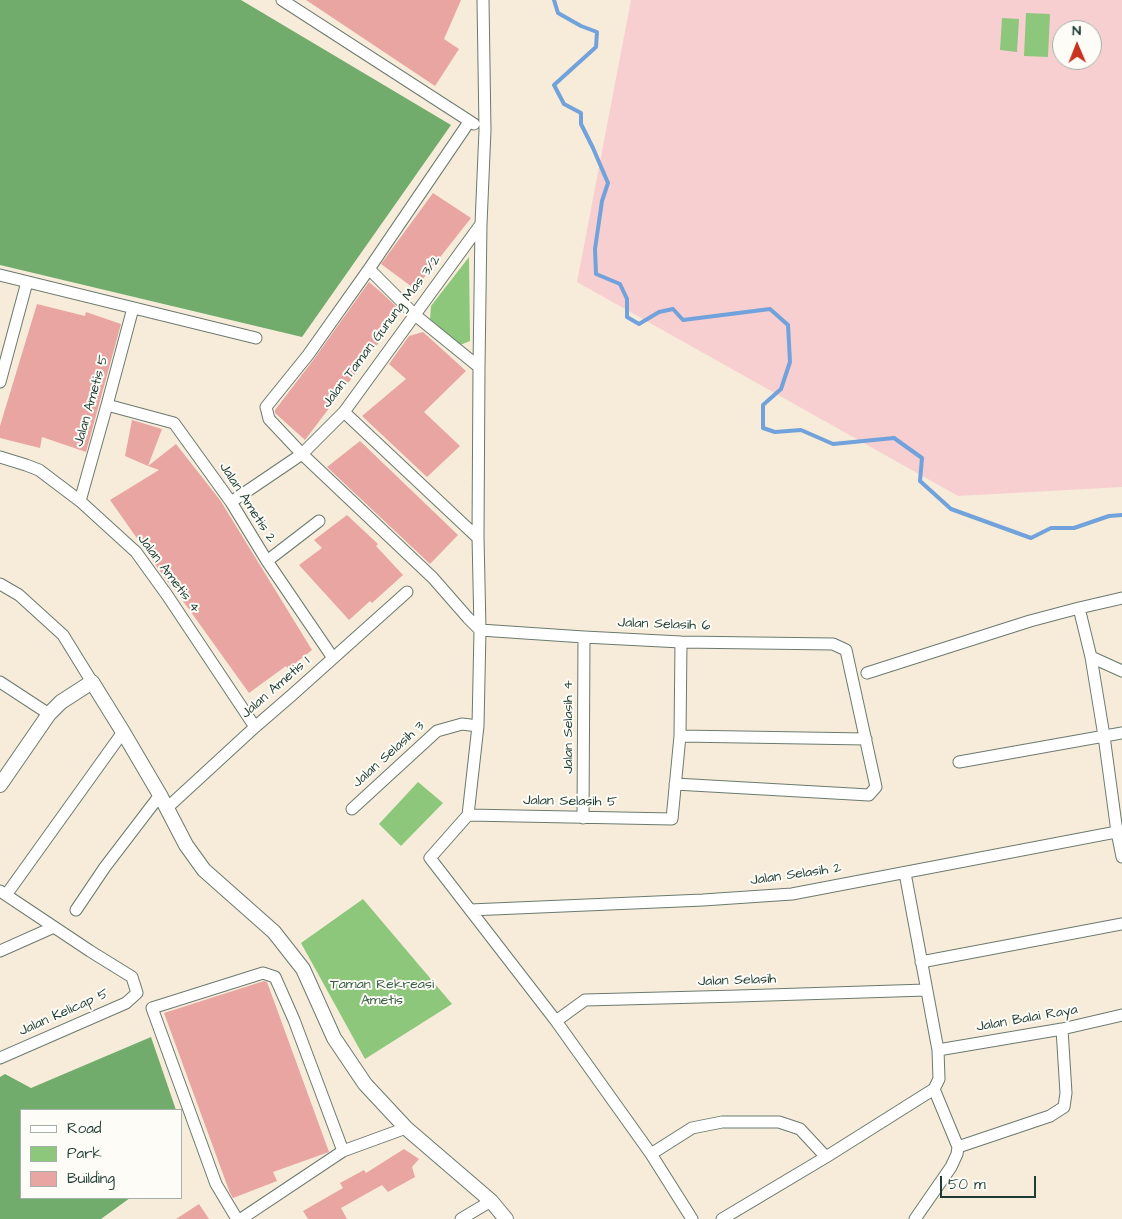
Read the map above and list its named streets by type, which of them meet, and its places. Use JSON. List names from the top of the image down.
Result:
{
  "streets": {
    "street": [
      "Jalan Taman Gunung Mas 3/2",
      "Jalan Ametis 5",
      "Jalan Ametis 2",
      "Jalan Ametis 4",
      "Jalan Selasih 6",
      "Jalan Ametis 1",
      "Jalan Selasih 4",
      "Jalan Selasih 3",
      "Jalan Selasih 5",
      "Jalan Selasih 2",
      "Jalan Selasih",
      "Jalan Kelicap 5",
      "Jalan Balai Raya"
    ]
  },
  "crossings": [
    ["Jalan Taman Gunung Mas 3/2", "Jalan Ametis 2"],
    ["Jalan Ametis 5", "Jalan Ametis 2"],
    ["Jalan Ametis 5", "Jalan Ametis 4"],
    ["Jalan Ametis 2", "Jalan Ametis 1"],
    ["Jalan Ametis 4", "Jalan Ametis 1"],
    ["Jalan Selasih 6", "Jalan Selasih 4"],
    ["Jalan Selasih 4", "Jalan Selasih 5"]
  ],
  "parks": ["Taman Rekreasi Ametis"],
  "legend": ["Road", "Park", "Building"],
  "scale_bar": "50 m",
  "north": "top"
}
